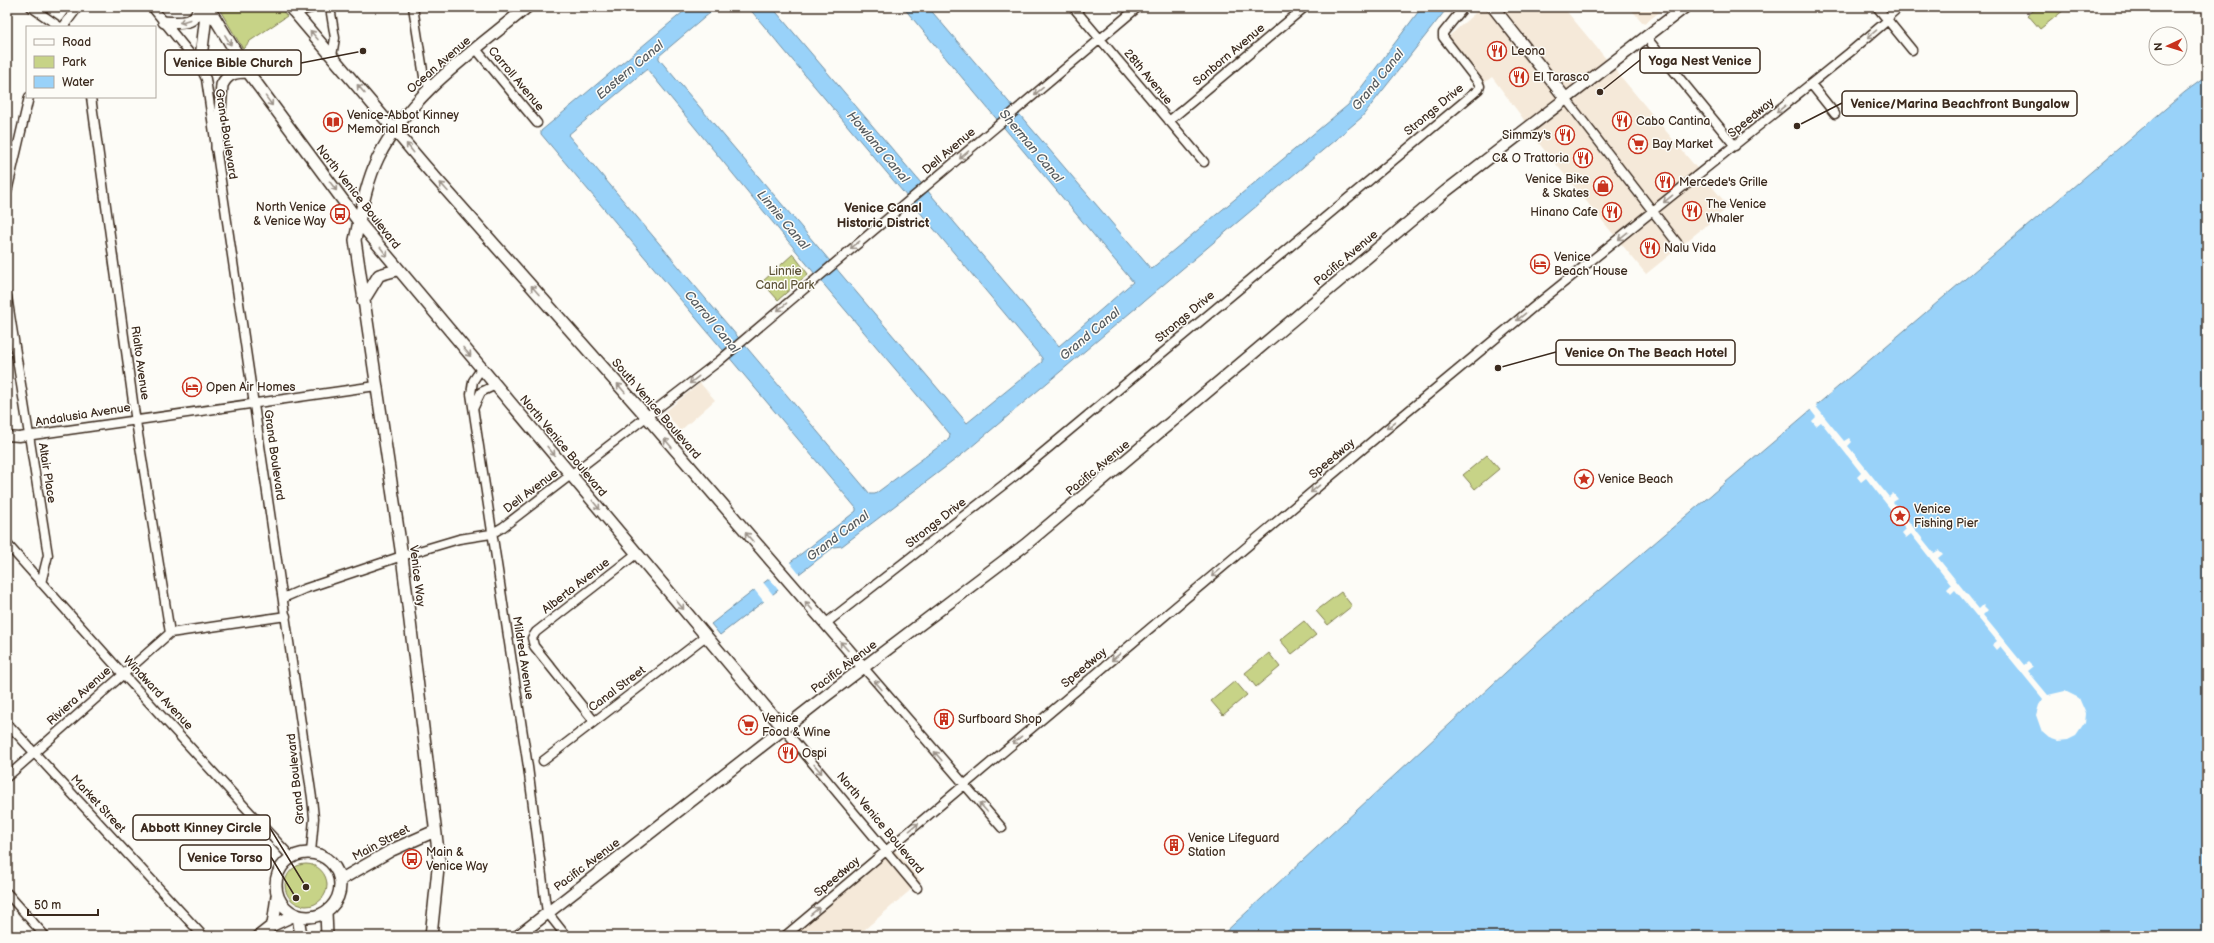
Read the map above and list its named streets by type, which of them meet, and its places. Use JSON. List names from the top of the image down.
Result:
{
  "streets": {
    "main road": [
      "Ocean Avenue",
      "North Venice Boulevard",
      "Pacific Avenue",
      "South Venice Boulevard",
      "Venice Way",
      "Main Street"
    ],
    "street": [
      "Sanborn Avenue",
      "28th Avenue",
      "Carroll Avenue",
      "Strongs Drive",
      "Speedway",
      "Grand Boulevard",
      "Dell Avenue",
      "Rialto Avenue",
      "Andalusia Avenue",
      "Altair Place",
      "Alberta Avenue",
      "Mildred Avenue",
      "Canal Street",
      "Windward Avenue",
      "Riviera Avenue",
      "Market Street"
    ]
  },
  "crossings": [
    ["Sanborn Avenue", "28th Avenue"],
    ["Ocean Avenue", "Carroll Avenue"],
    ["Ocean Avenue", "North Venice Boulevard"],
    ["Ocean Avenue", "South Venice Boulevard"],
    ["Ocean Avenue", "Venice Way"],
    ["28th Avenue", "Dell Avenue"],
    ["Strongs Drive", "South Venice Boulevard"],
    ["Speedway", "North Venice Boulevard"],
    ["Speedway", "South Venice Boulevard"],
    ["Grand Boulevard", "Andalusia Avenue"],
    ["Grand Boulevard", "Windward Avenue"],
    ["Grand Boulevard", "Main Street"],
    ["Dell Avenue", "North Venice Boulevard"],
    ["Dell Avenue", "South Venice Boulevard"],
    ["Dell Avenue", "Mildred Avenue"],
    ["North Venice Boulevard", "Pacific Avenue"],
    ["North Venice Boulevard", "Venice Way"],
    ["North Venice Boulevard", "Alberta Avenue"],
    ["North Venice Boulevard", "Mildred Avenue"],
    ["North Venice Boulevard", "Canal Street"],
    ["Pacific Avenue", "South Venice Boulevard"],
    ["Pacific Avenue", "Mildred Avenue"],
    ["Rialto Avenue", "Andalusia Avenue"],
    ["Rialto Avenue", "Riviera Avenue"],
    ["Andalusia Avenue", "Altair Place"],
    ["Andalusia Avenue", "Venice Way"],
    ["Altair Place", "Windward Avenue"],
    ["Venice Way", "Main Street"],
    ["Alberta Avenue", "Canal Street"],
    ["Windward Avenue", "Riviera Avenue"],
    ["Windward Avenue", "Main Street"],
    ["Riviera Avenue", "Market Street"]
  ],
  "one_way": ["Dell Avenue", "North Venice Boulevard", "South Venice Boulevard"],
  "districts": ["Venice Canal Historic District"],
  "water": [
    "Eastern Canal",
    "Grand Canal",
    "Sherman Canal",
    "Howland Canal",
    "Linnie Canal",
    "Carroll Canal"
  ],
  "parks": ["Linnie Canal Park"],
  "places": {
    "other": [
      "Venice Bible Church",
      "Yoga Nest Venice",
      "Venice/Marina Beachfront Bungalow",
      "Venice On The Beach Hotel",
      "Abbott Kinney Circle",
      "Venice Torso"
    ],
    "restaurant": [
      "Leona",
      "El Tarasco",
      "Cabo Cantina",
      "Simmzy's",
      "C& O Trattoria",
      "Mercede's Grille",
      "The Venice Whaler",
      "Hinano Cafe",
      "Nalu Vida",
      "Ospi"
    ],
    "library": ["Venice-Abbot Kinney Memorial Branch"],
    "supermarket": ["Bay Market", "Venice Food & Wine"],
    "shop": ["Venice Bike & Skates"],
    "bus stop": ["North Venice & Venice Way", "Main & Venice Way"],
    "hotel": ["Venice Beach House", "Open Air Homes"],
    "place": ["Venice Beach", "Venice Fishing Pier"],
    "building": ["Surfboard Shop", "Venice Lifeguard Station"]
  },
  "legend": ["Road", "Park", "Water"],
  "scale_bar": "50 m",
  "north": "left"
}
